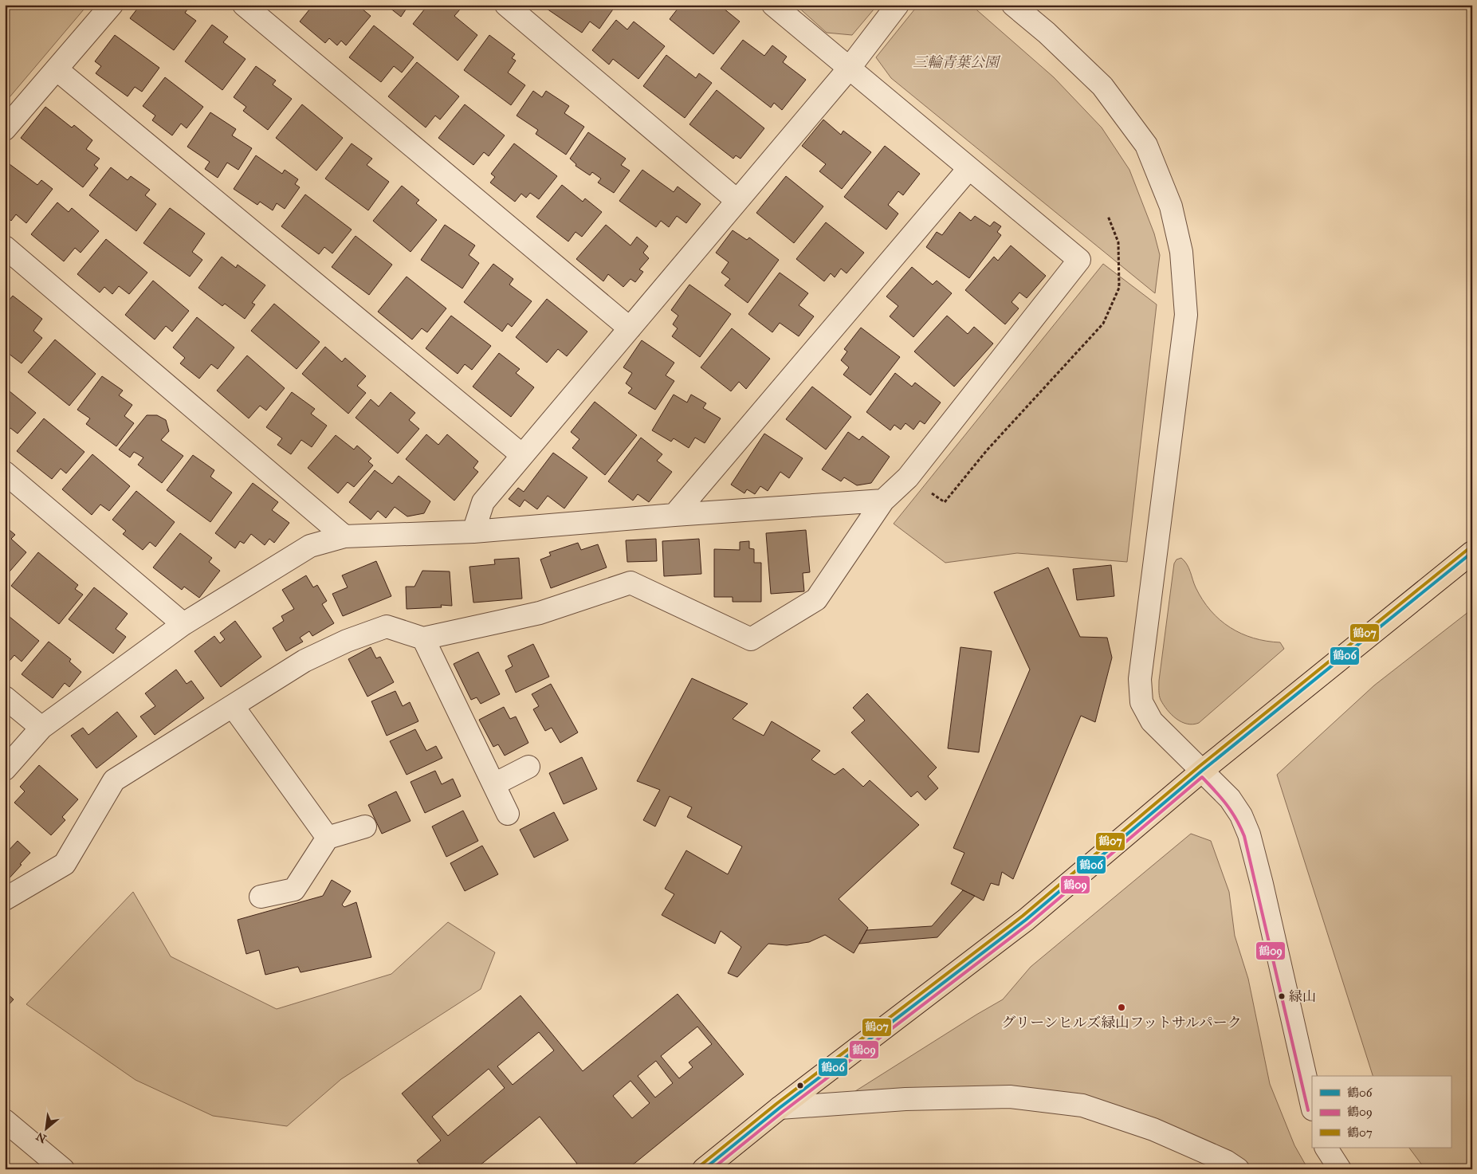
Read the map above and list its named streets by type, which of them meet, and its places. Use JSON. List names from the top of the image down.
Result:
{
  "parks": ["三輪青葉公園"],
  "places": ["緑山", "グリーンヒルズ緑山フットサルパーク"],
  "lines": ["transit line 鶴07", "transit line 鶴06", "transit line 鶴09"],
  "legend": ["鶴06", "鶴09", "鶴07"],
  "north": "bottom left"
}
